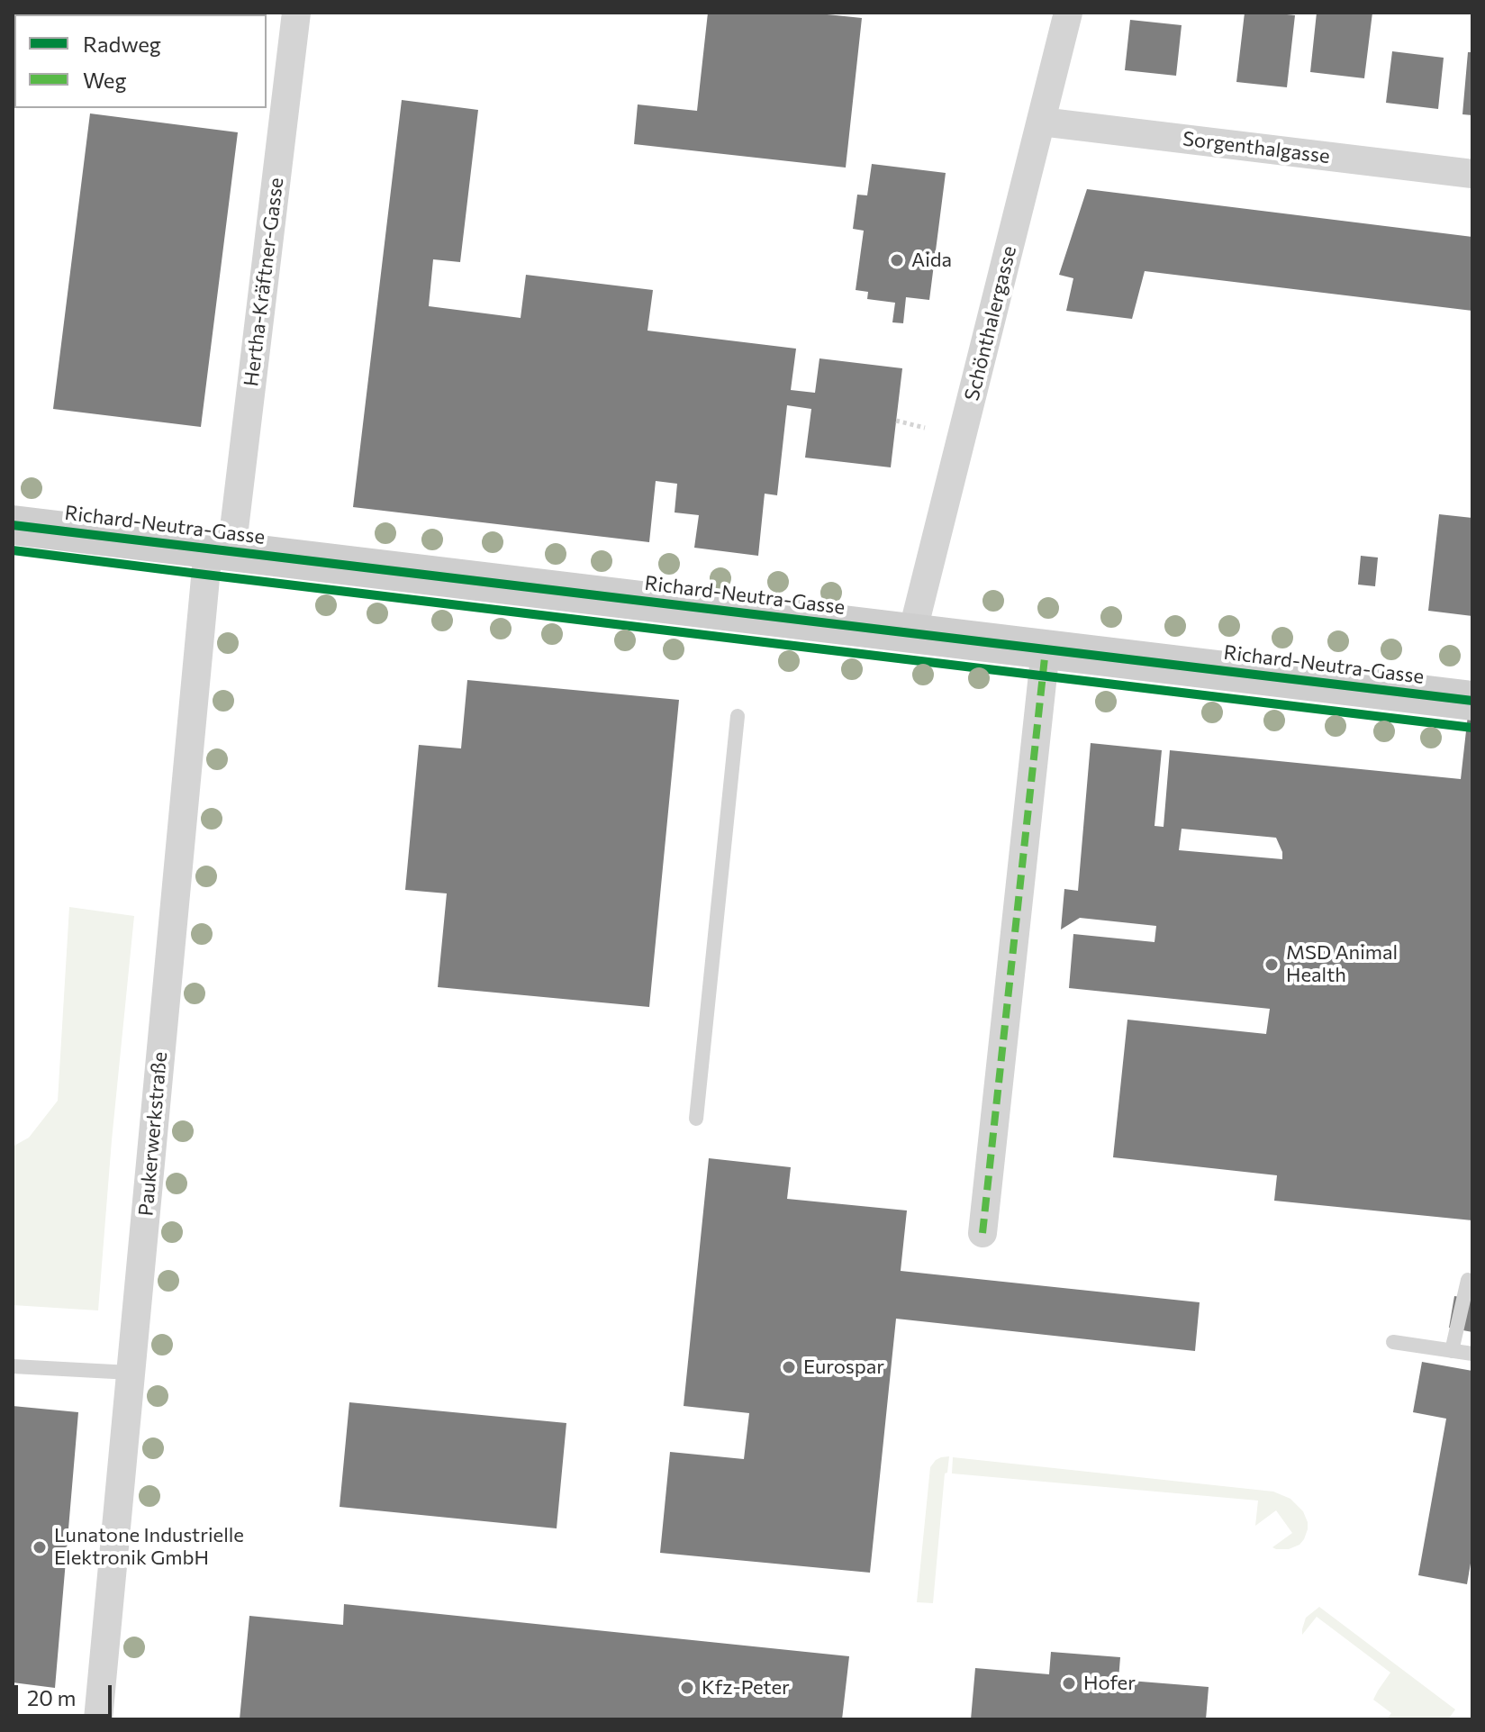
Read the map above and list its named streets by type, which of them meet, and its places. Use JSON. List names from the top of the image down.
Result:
{
  "streets": {
    "street": [
      "Sorgenthalgasse",
      "Hertha-Kräftner-Gasse",
      "Schönthalergasse",
      "Richard-Neutra-Gasse",
      "Paukerwerkstraße"
    ]
  },
  "crossings": [
    ["Sorgenthalgasse", "Schönthalergasse"],
    ["Hertha-Kräftner-Gasse", "Richard-Neutra-Gasse"],
    ["Hertha-Kräftner-Gasse", "Paukerwerkstraße"],
    ["Schönthalergasse", "Richard-Neutra-Gasse"],
    ["Richard-Neutra-Gasse", "Paukerwerkstraße"]
  ],
  "places": [
    "Aida",
    "MSD Animal Health",
    "Eurospar",
    "Lunatone Industrielle Elektronik GmbH",
    "Hofer",
    "Kfz-Peter"
  ],
  "legend": ["Radweg", "Weg"],
  "scale_bar": "20 m"
}
